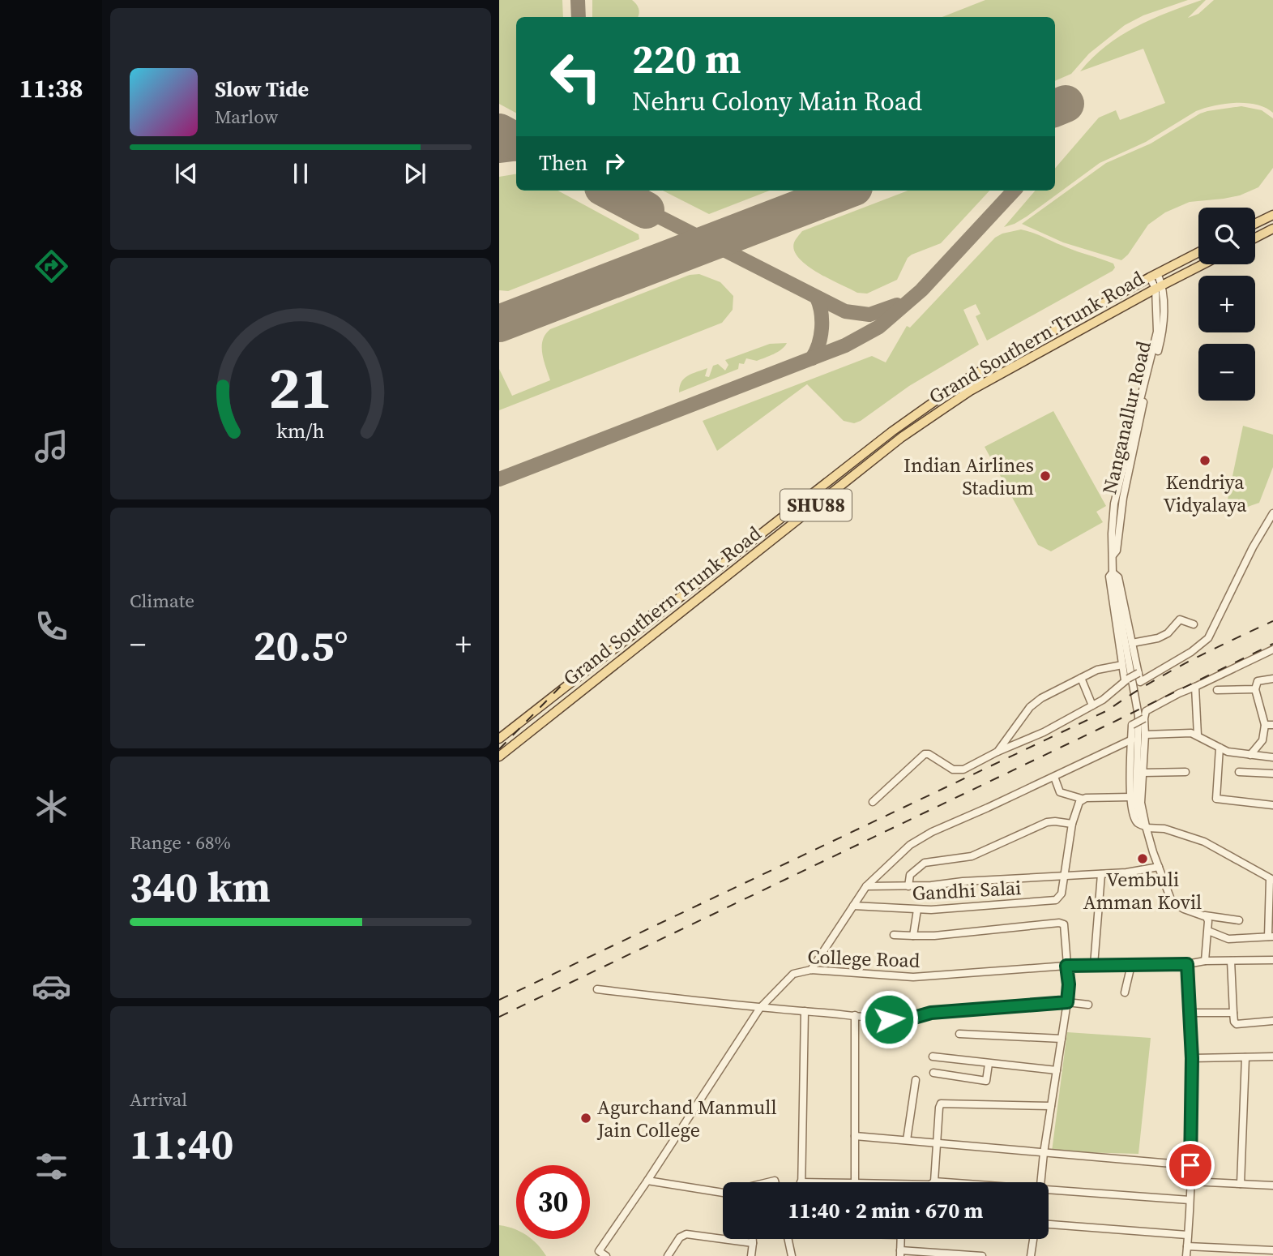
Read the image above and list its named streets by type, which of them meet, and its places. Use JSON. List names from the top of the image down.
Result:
{
  "streets": {
    "main road": ["Grand Southern Trunk Road", "SHU88"],
    "street": ["Nanganallur Road", "Gandhi Salai", "College Road"]
  },
  "crossings": [
    ["Grand Southern Trunk Road", "Nanganallur Road"]
  ],
  "places": [
    "Kendriya Vidyalaya",
    "Indian Airlines Stadium",
    "Vembuli Amman Kovil",
    "Agurchand Manmull Jain College"
  ],
  "page": {
    "tabs": "11:38",
    "turn": ["220 m", "Nehru Colony Main Road"],
    "song": ["Slow Tide", "Marlow"],
    "then": "Then",
    "map_buttons": ["+", "−"],
    "tile": [
      "Climate",
      ["Range · 68%", "340 km"],
      ["Arrival", "11:40"]
    ],
    "heat": ["−", "20.5°", "+"],
    "limit": "30",
    "trip": "11:40 · 2 min · 670 m",
    "gauge": ["21", "km/h"]
  }
}
